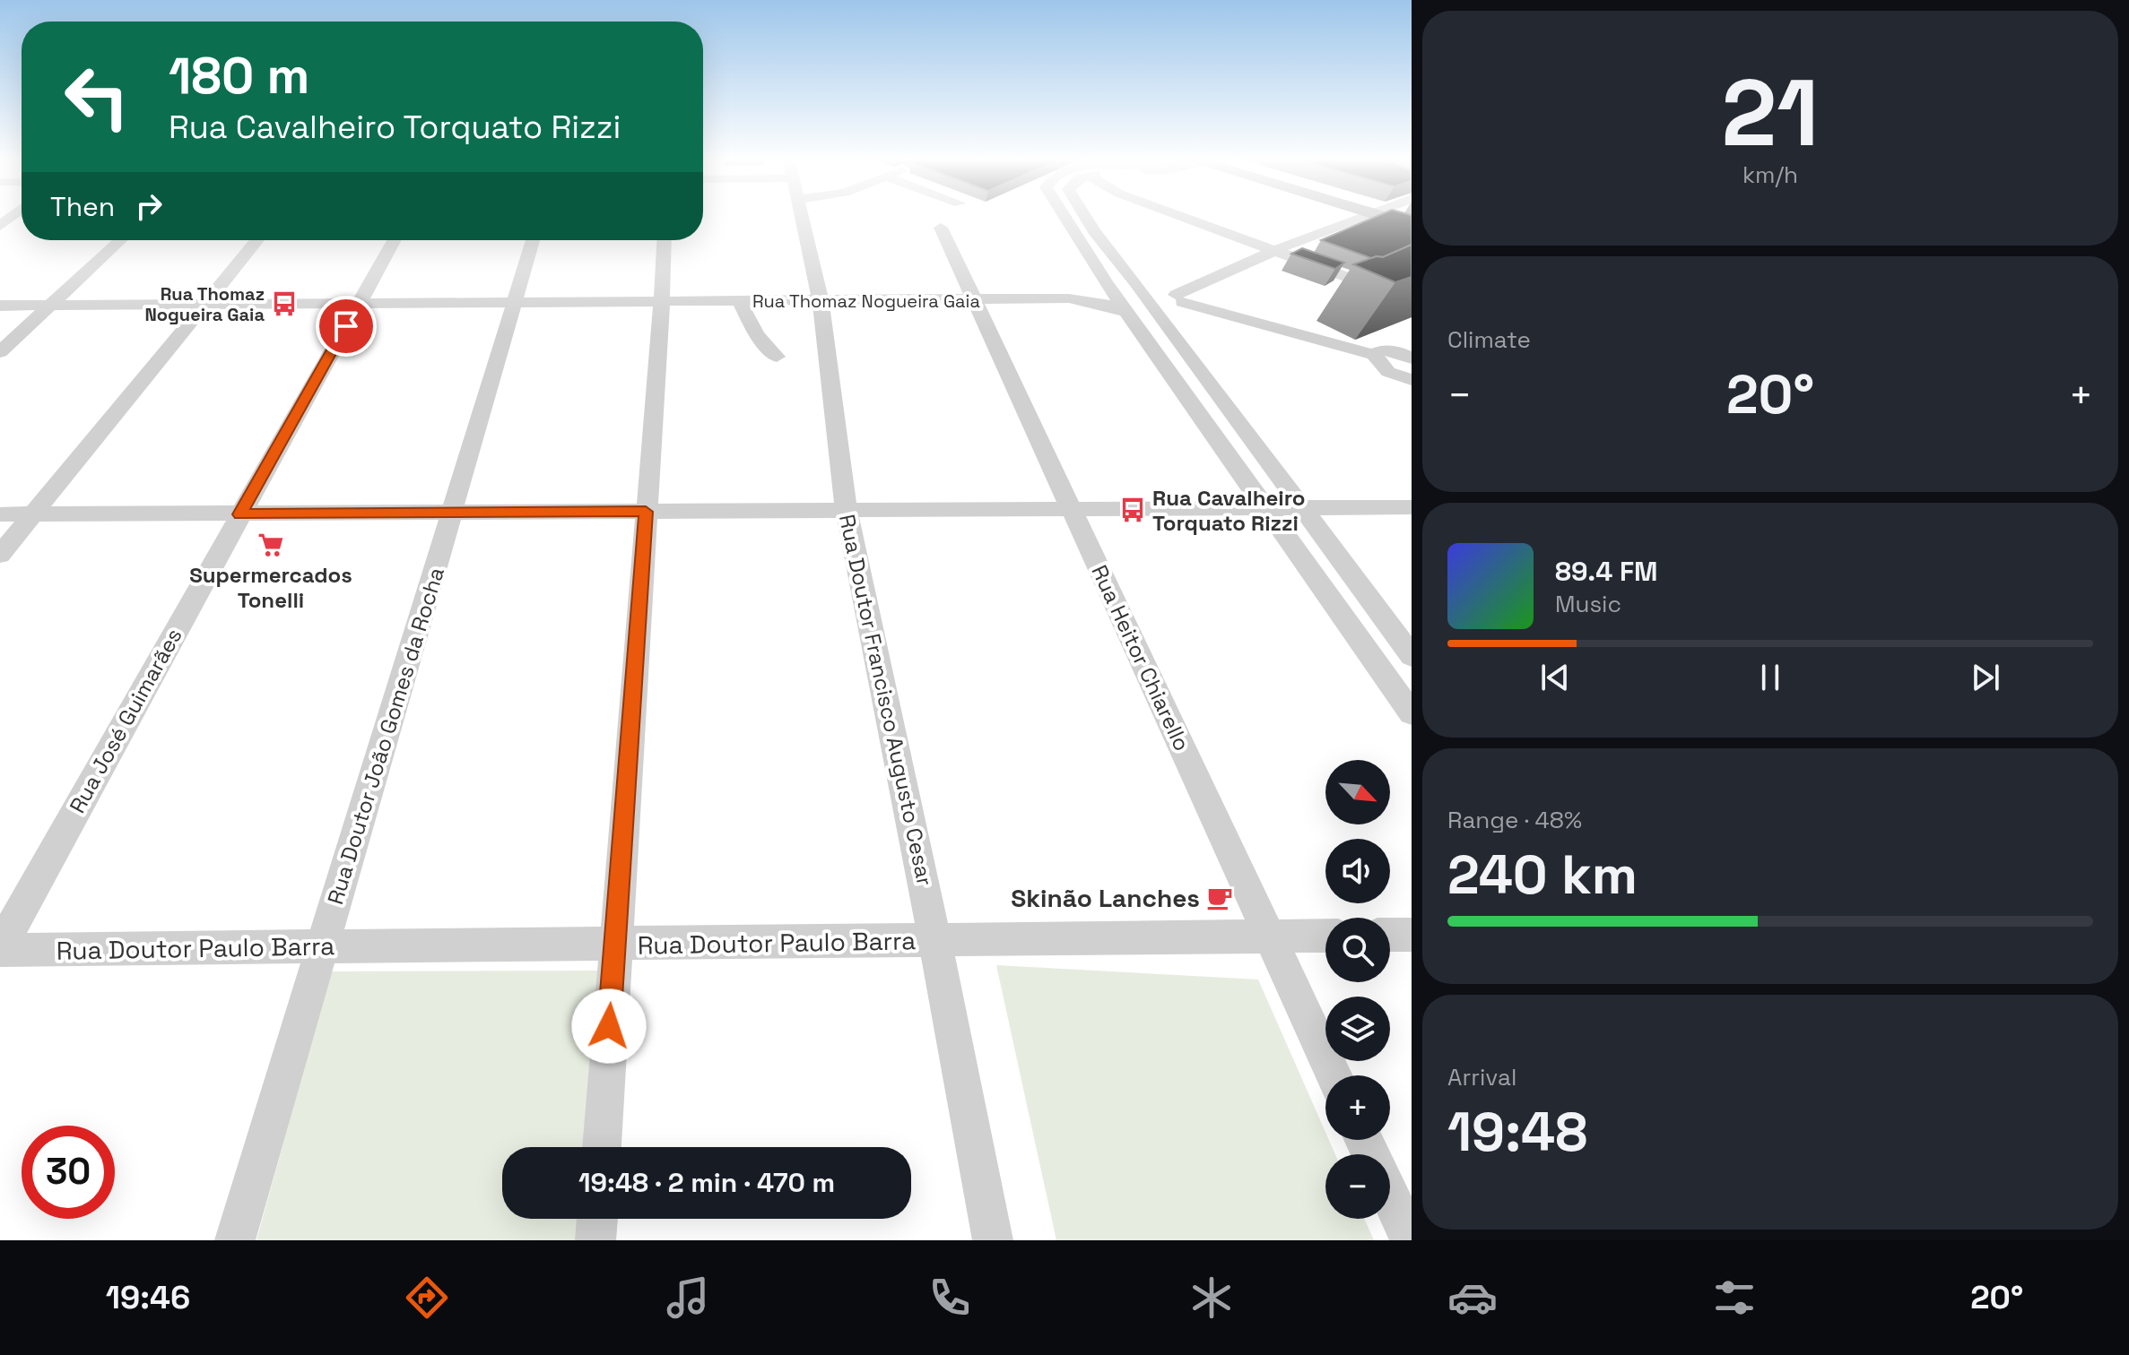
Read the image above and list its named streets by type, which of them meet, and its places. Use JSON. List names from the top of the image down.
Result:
{
  "streets": {
    "street": [
      "Rua Thomaz Nogueira Gaia",
      "Rua Heitor Chiarello",
      "Rua Doutor Francisco Augusto Cesar",
      "Rua José Guimarães",
      "Rua Doutor João Gomes da Rocha",
      "Rua Doutor Paulo Barra"
    ]
  },
  "crossings": [
    ["Rua Thomaz Nogueira Gaia", "Rua Heitor Chiarello"],
    ["Rua Thomaz Nogueira Gaia", "Rua Doutor Francisco Augusto Cesar"],
    ["Rua Thomaz Nogueira Gaia", "Rua José Guimarães"],
    ["Rua Thomaz Nogueira Gaia", "Rua Doutor João Gomes da Rocha"],
    ["Rua Heitor Chiarello", "Rua Doutor Paulo Barra"],
    ["Rua Doutor Francisco Augusto Cesar", "Rua Doutor Paulo Barra"],
    ["Rua José Guimarães", "Rua Doutor Paulo Barra"],
    ["Rua Doutor João Gomes da Rocha", "Rua Doutor Paulo Barra"]
  ],
  "places": {
    "bus stop": ["Rua Thomaz Nogueira Gaia", "Rua Cavalheiro Torquato Rizzi"],
    "supermarket": ["Supermercados Tonelli"],
    "cafe": ["Skinão Lanches"]
  },
  "north": "bottom right",
  "page": {
    "tile": [
      ["21", "km/h"],
      "Climate",
      ["Range · 48%", "240 km"],
      ["Arrival", "19:48"]
    ],
    "turn": ["180 m", "Rua Cavalheiro Torquato Rizzi"],
    "then": "Then",
    "heat": ["−", "20°", "+"],
    "song": ["89.4 FM", "Music"],
    "map_buttons": ["+", "−"],
    "limit": "30",
    "trip": "19:48 · 2 min · 470 m",
    "tabs": ["19:46", "20°"]
  }
}
